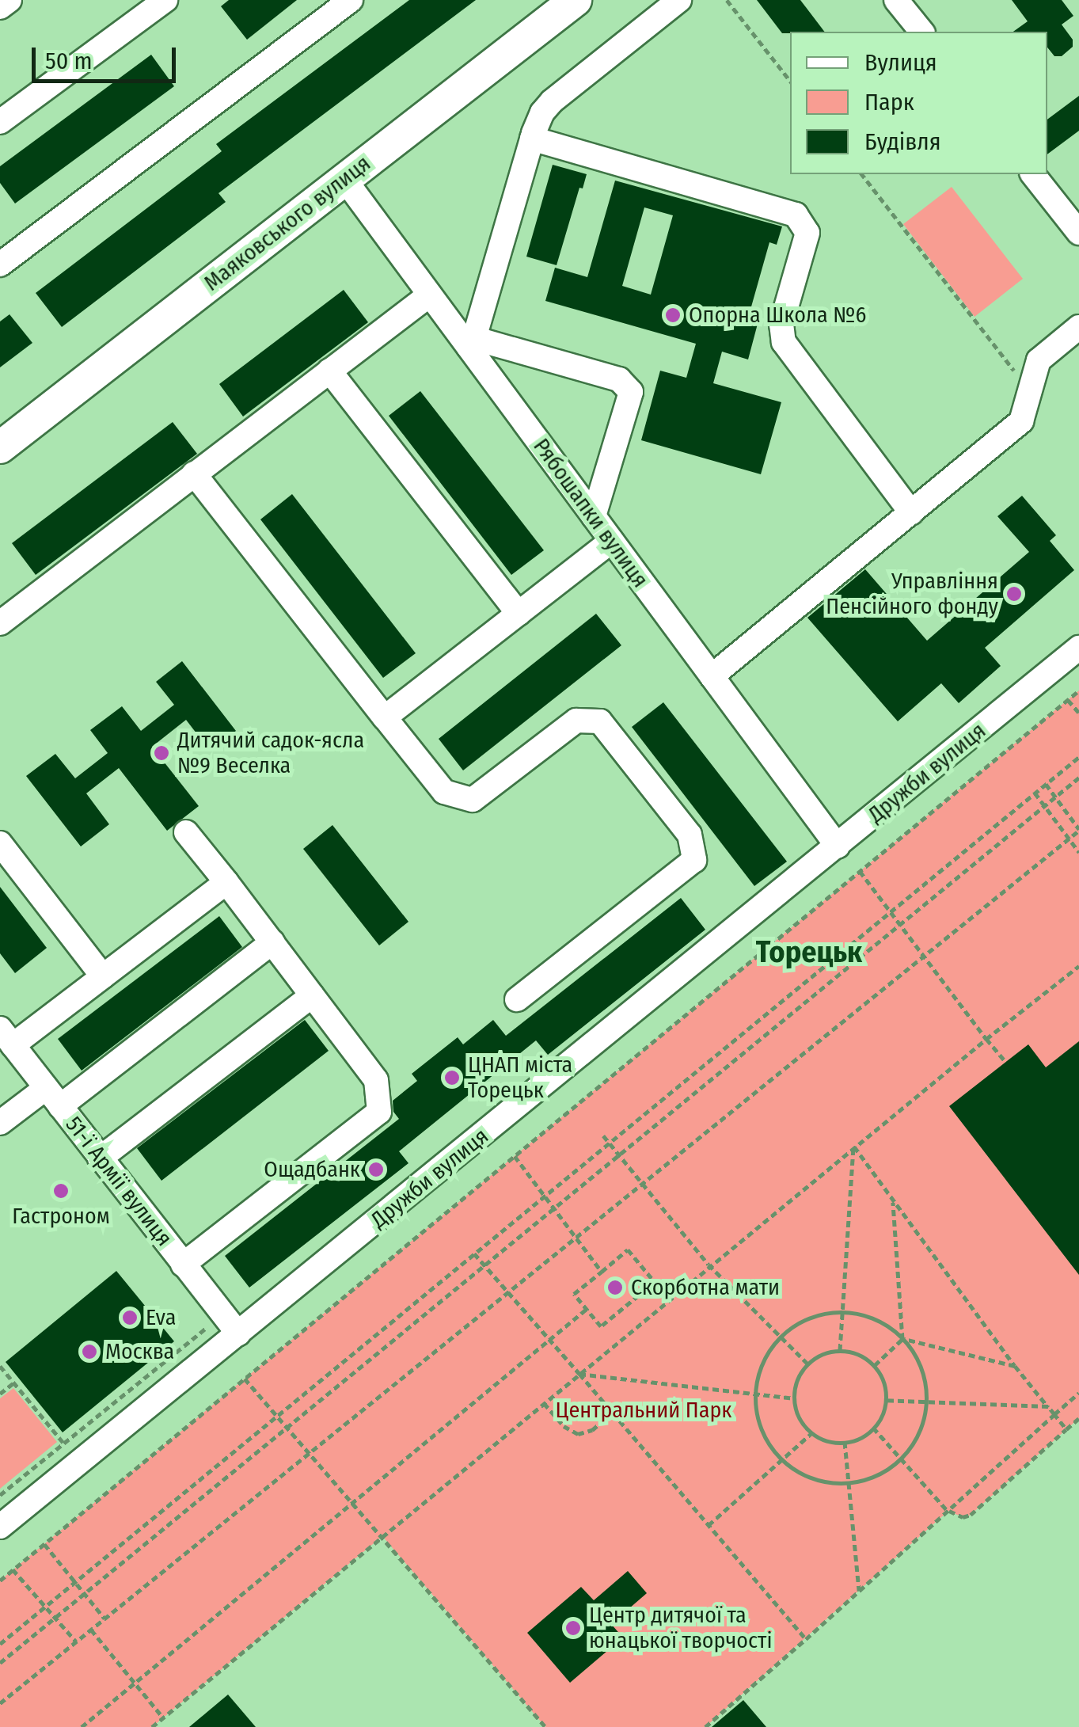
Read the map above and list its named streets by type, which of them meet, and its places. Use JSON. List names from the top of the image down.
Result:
{
  "streets": {
    "main road": ["Маяковського вулиця"],
    "street": ["Рябошапки вулиця", "Дружби вулиця", "51-ї Армії вулиця"]
  },
  "crossings": [
    ["Маяковського вулиця", "Рябошапки вулиця"],
    ["Рябошапки вулиця", "Дружби вулиця"],
    ["Дружби вулиця", "51-ї Армії вулиця"]
  ],
  "districts": ["Торецьк"],
  "parks": ["Центральний Парк"],
  "places": [
    "Опорна Школа №6",
    "Управління Пенсійного фонду",
    "Дитячий садок-ясла №9 Веселка",
    "ЦНАП міста Торецьк",
    "Ощадбанк",
    "Гастроном",
    "Скорботна мати",
    "Eva",
    "Москва",
    "Центр дитячої та юнацької творчості"
  ],
  "legend": ["Вулиця", "Парк", "Будівля"],
  "scale_bar": "50 m"
}
